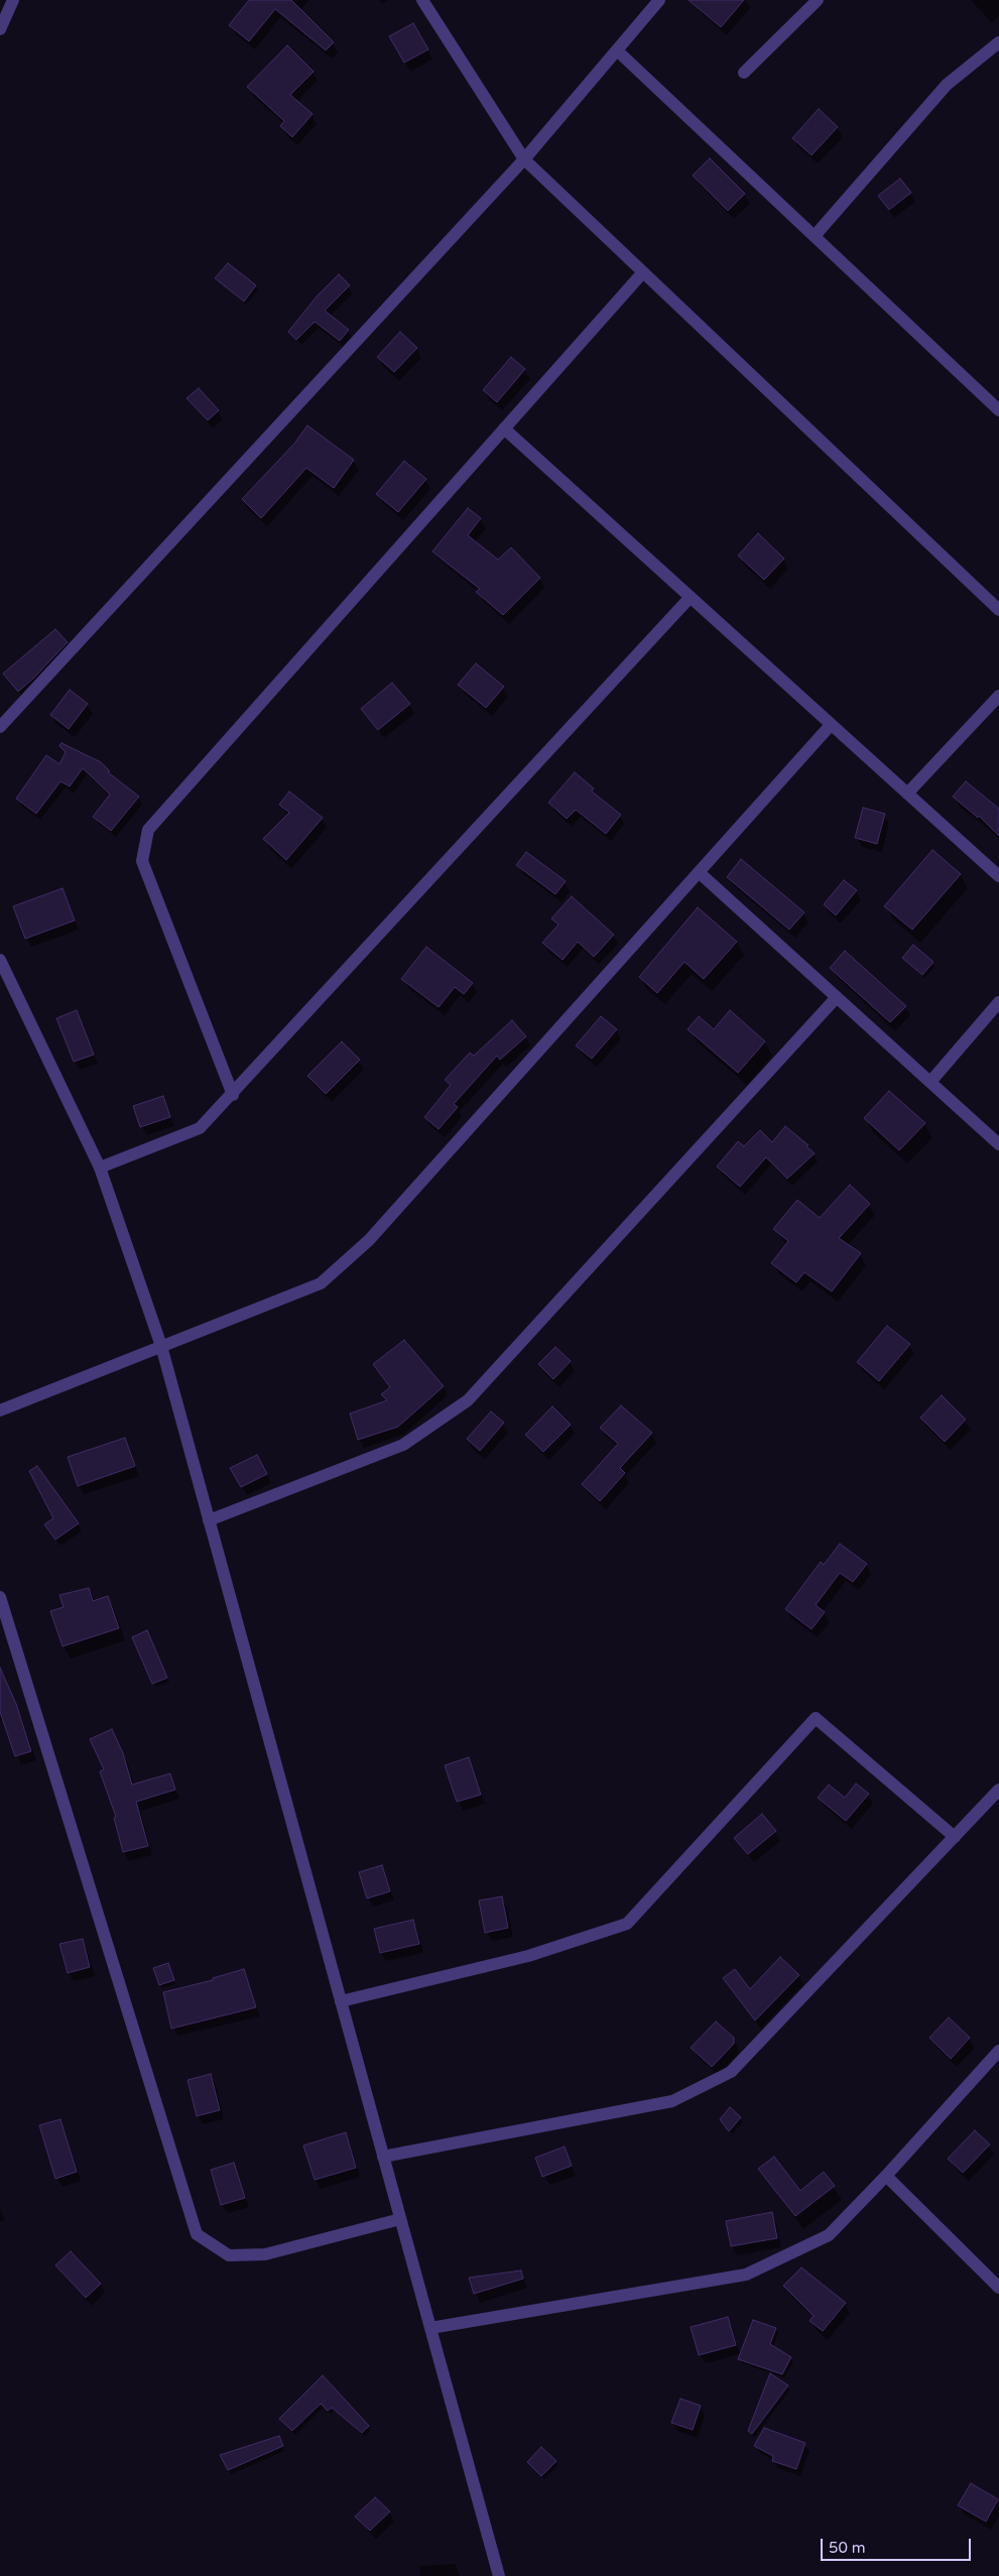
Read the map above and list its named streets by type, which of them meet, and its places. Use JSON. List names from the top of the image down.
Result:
{
  "scale_bar": "50 m"
}
